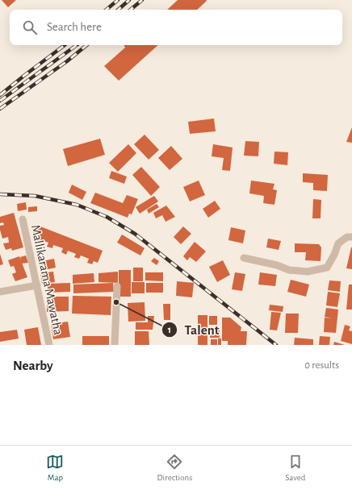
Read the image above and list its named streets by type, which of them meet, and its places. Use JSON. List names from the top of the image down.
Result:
{
  "streets": {
    "street": ["Mallikarama Mawatha"]
  },
  "places": ["Talent"],
  "page": {
    "search": "Search here",
    "heading": ["Nearby", "0 results"],
    "nav": ["Map", "Directions", "Saved"]
  }
}
